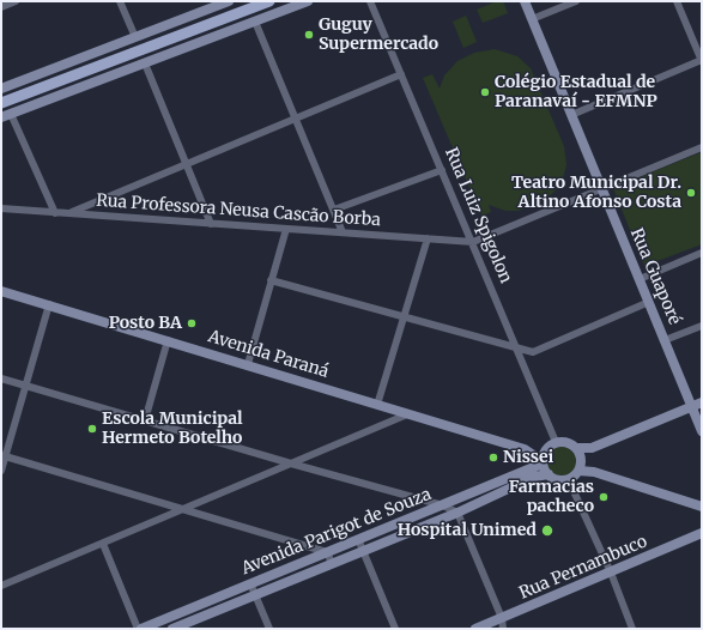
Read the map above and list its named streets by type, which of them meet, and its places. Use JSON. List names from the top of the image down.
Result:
{
  "streets": {
    "street": [
      "Rua Professora Neusa Cascão Borba",
      "Rua Luiz Spigolon",
      "Rua Guaporé",
      "Avenida Paraná",
      "Avenida Parigot de Souza",
      "Rua Pernambuco"
    ]
  },
  "crossings": [
    ["Rua Professora Neusa Cascão Borba", "Rua Luiz Spigolon"],
    ["Rua Luiz Spigolon", "Avenida Paraná"],
    ["Rua Luiz Spigolon", "Avenida Parigot de Souza"],
    ["Avenida Paraná", "Avenida Parigot de Souza"]
  ],
  "places": [
    "Guguy Supermercado",
    "Colégio Estadual de Paranavaí - EFMNP",
    "Teatro Municipal Dr. Altino Afonso Costa",
    "Posto BA",
    "Escola Municipal Hermeto Botelho",
    "Nissei",
    "Farmacias pacheco",
    "Hospital Unimed"
  ]
}
